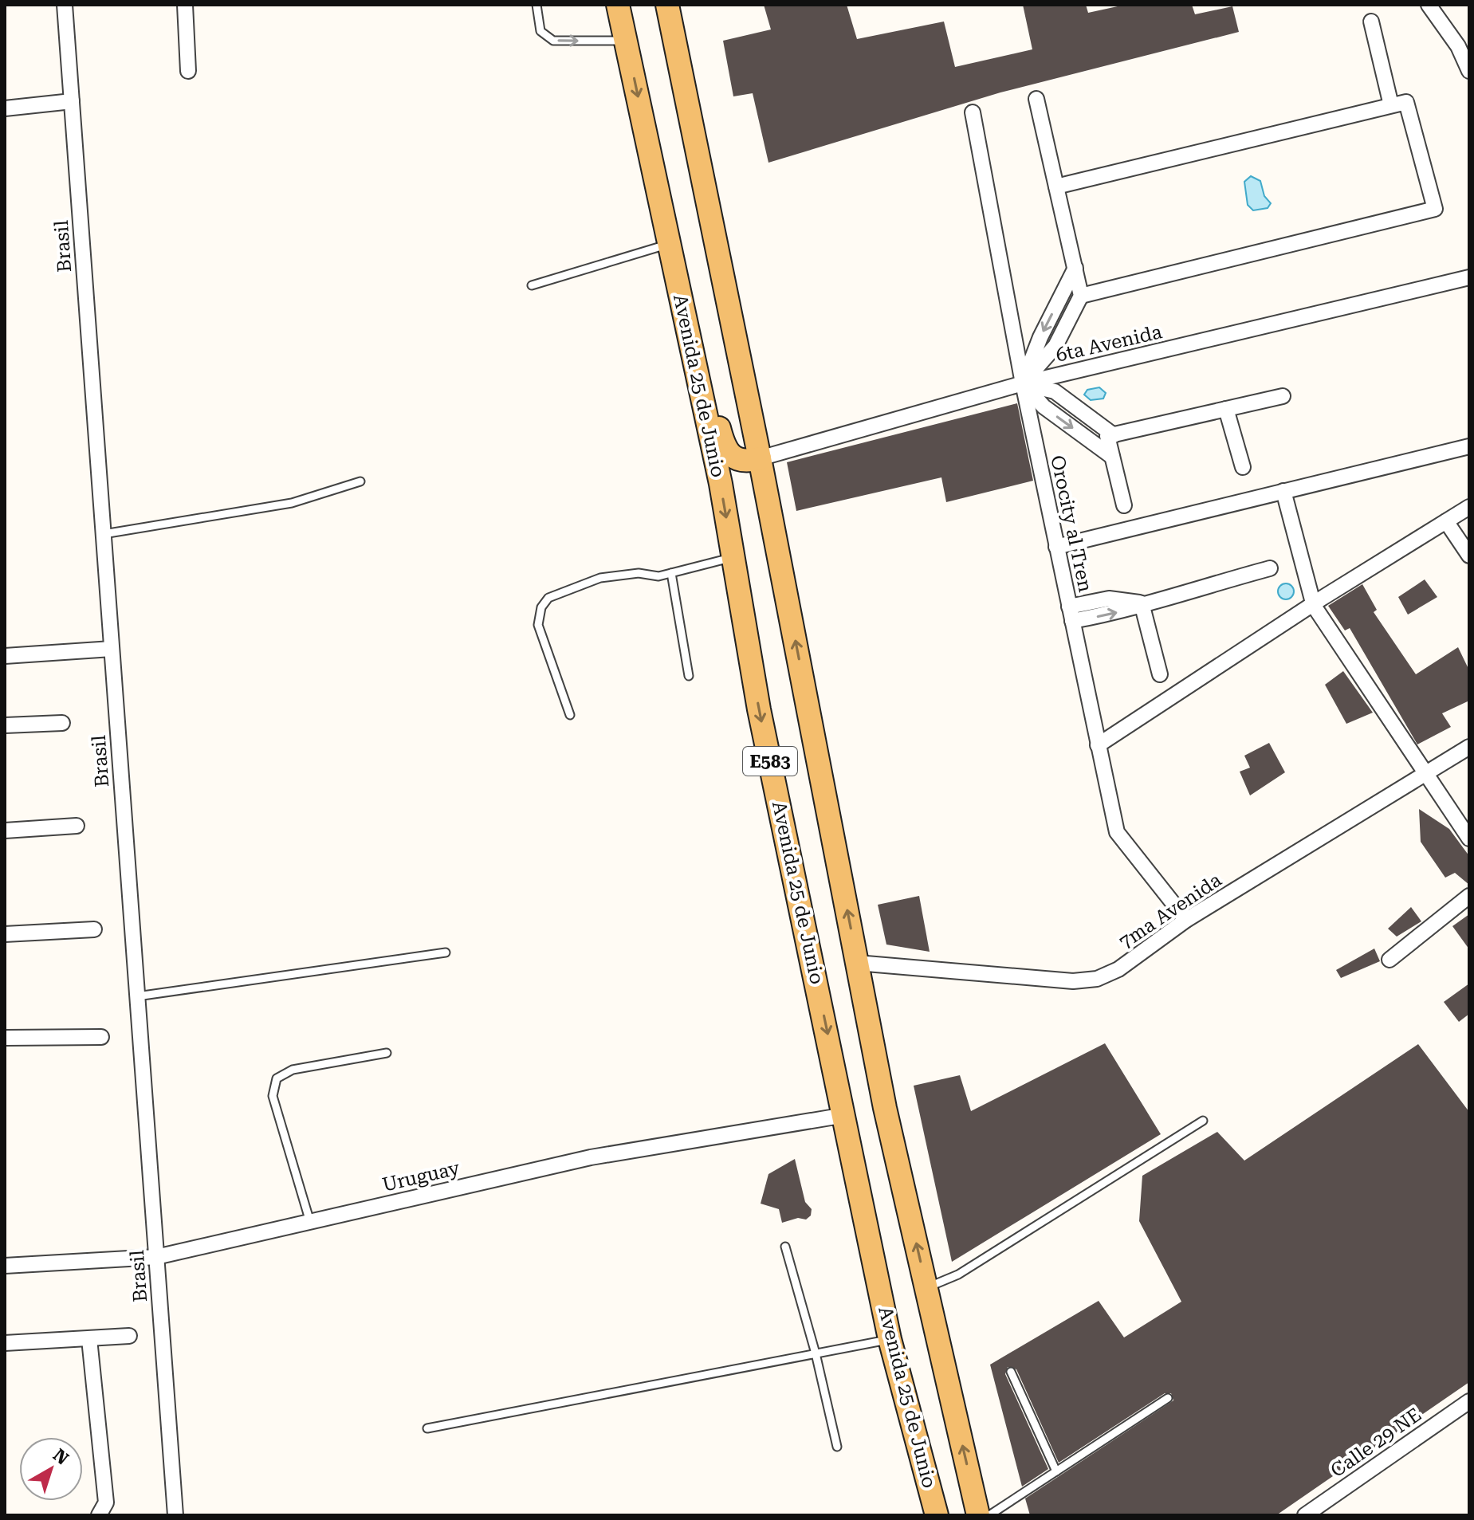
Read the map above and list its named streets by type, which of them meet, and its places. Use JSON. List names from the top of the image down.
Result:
{
  "streets": {
    "main road": ["Avenida 25 de Junio", "E583"],
    "street": [
      "Brasil",
      "6ta Avenida",
      "Orocity al Tren",
      "7ma Avenida",
      "Uruguay",
      "Calle 29 NE"
    ]
  },
  "crossings": [
    ["Brasil", "Uruguay"],
    ["6ta Avenida", "Orocity al Tren"],
    ["6ta Avenida", "E583"],
    ["Avenida 25 de Junio", "Uruguay"],
    ["Orocity al Tren", "7ma Avenida"],
    ["E583", "7ma Avenida"]
  ],
  "north": "top right"
}
